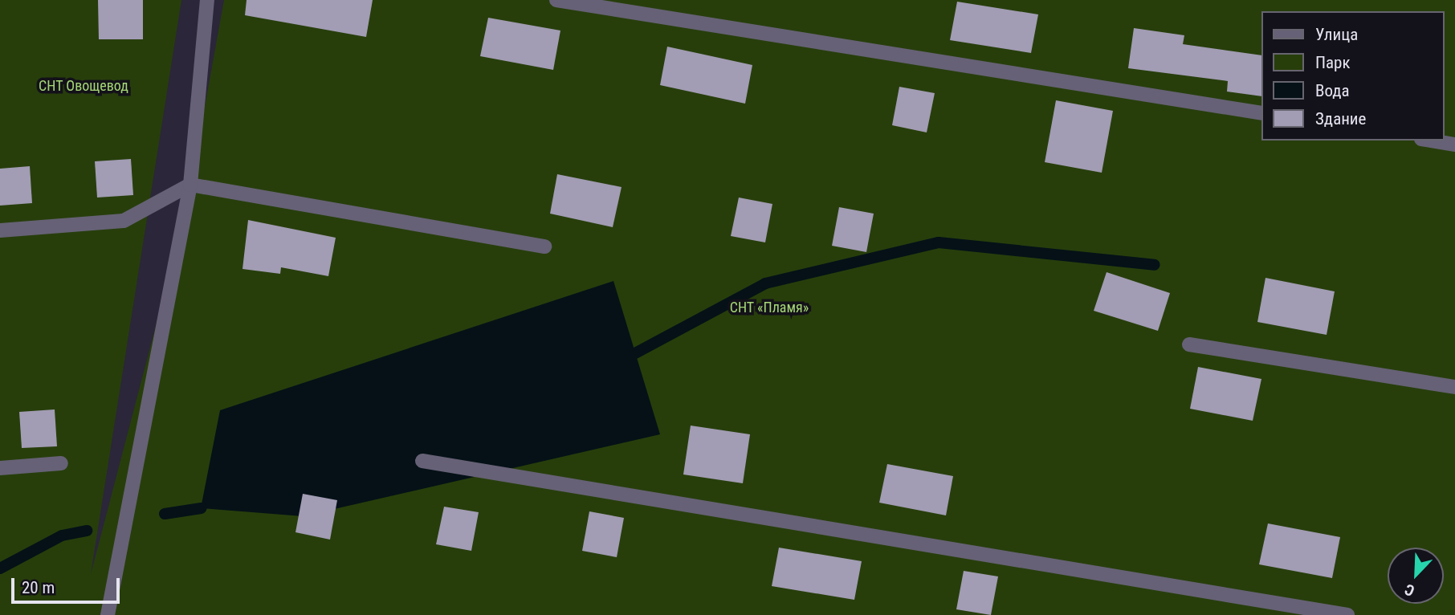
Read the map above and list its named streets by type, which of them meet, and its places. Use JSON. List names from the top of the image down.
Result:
{
  "parks": ["СНТ Овощевод", "СНТ «Пламя»"],
  "legend": [
    "Улица",
    "Парк",
    "Вода",
    "Здание"
  ],
  "scale_bar": "20 m",
  "north": "bottom left"
}
